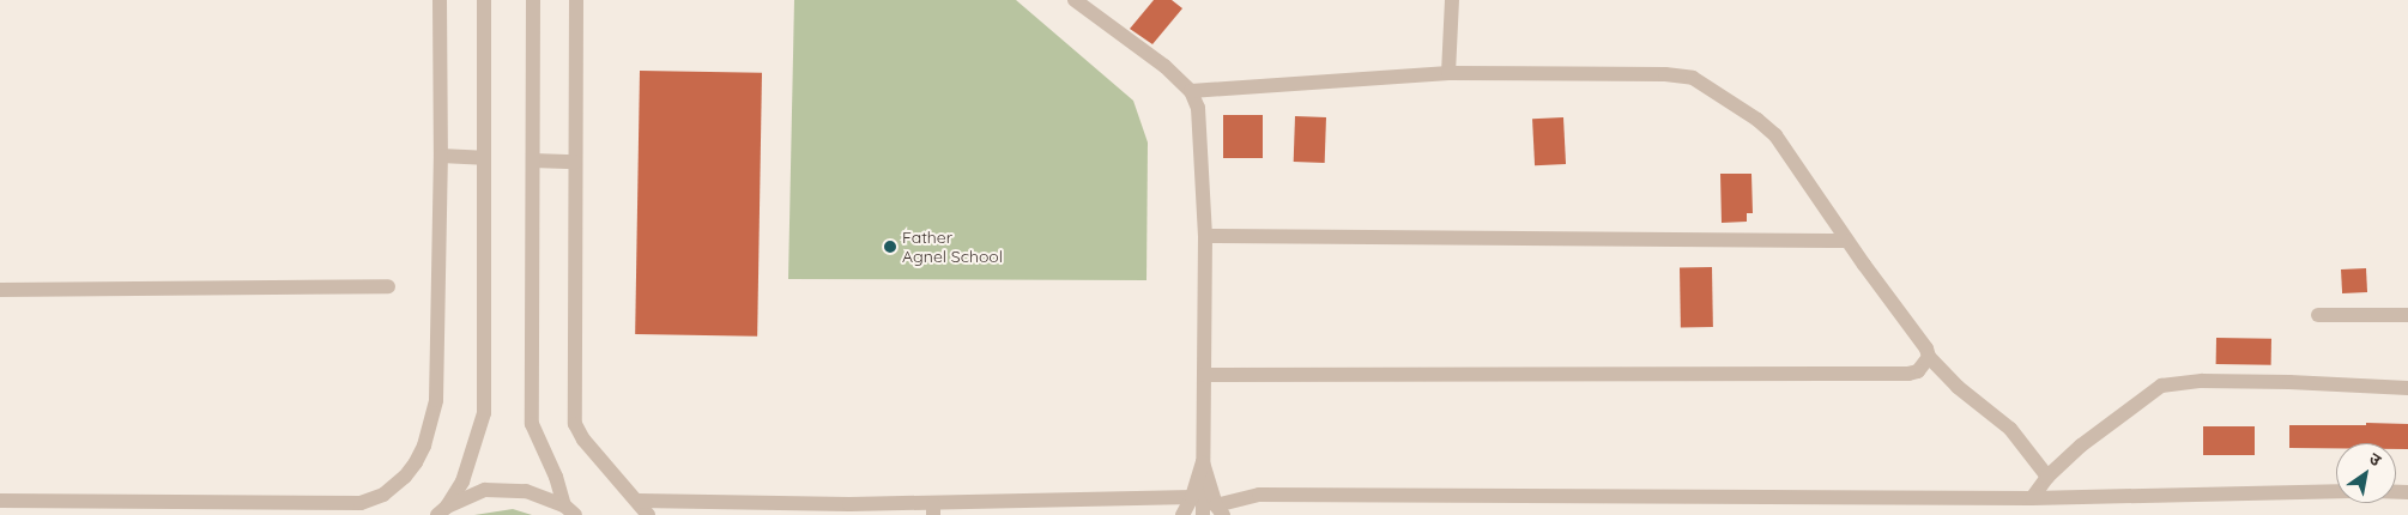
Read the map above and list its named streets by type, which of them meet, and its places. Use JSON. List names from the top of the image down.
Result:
{
  "places": ["Father Agnel School"],
  "north": "top right"
}
